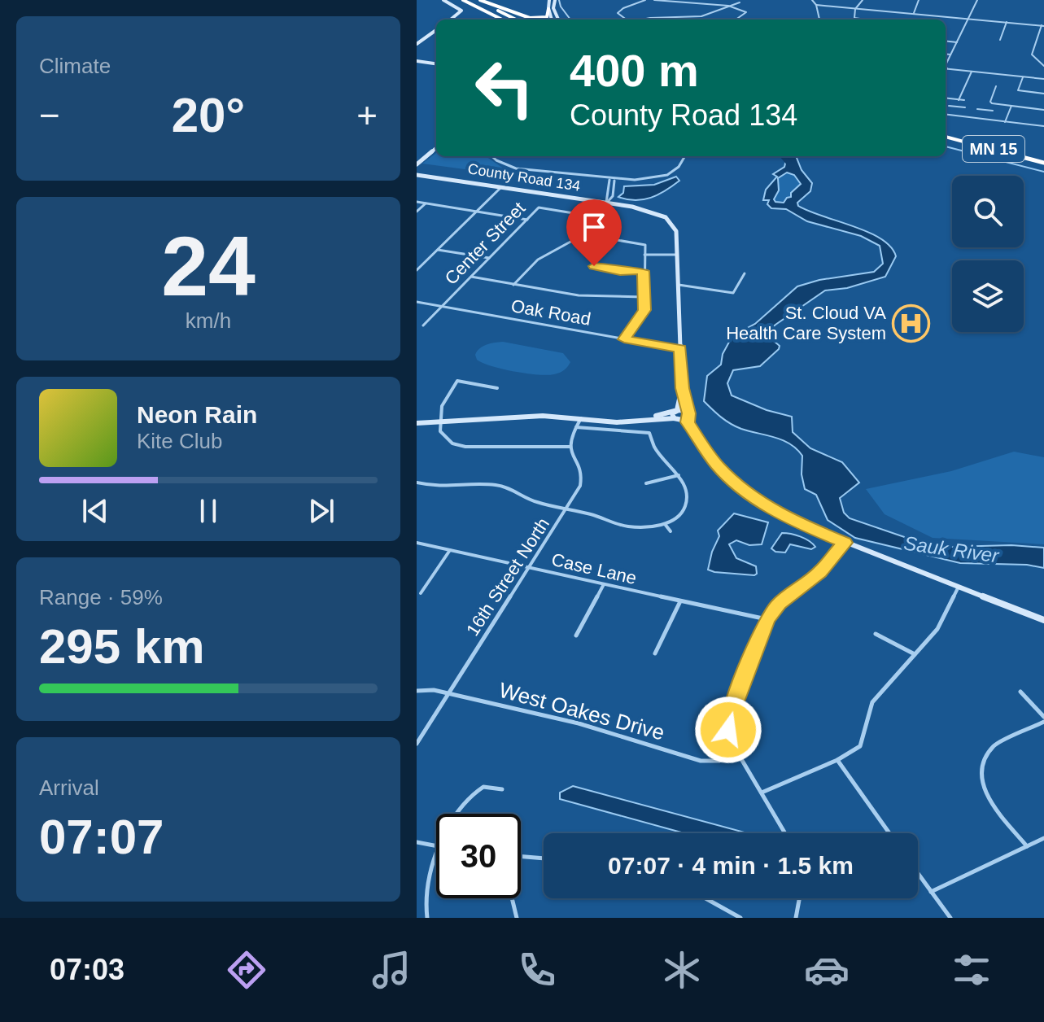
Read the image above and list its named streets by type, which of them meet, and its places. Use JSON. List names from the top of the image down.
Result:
{
  "streets": {
    "highway": ["MN 15"],
    "street": [
      "County Road 134",
      "Center Street",
      "Oak Road",
      "Case Lane",
      "16th Street North",
      "West Oakes Drive"
    ]
  },
  "crossings": [
    ["County Road 134", "Oak Road"],
    ["Center Street", "Oak Road"],
    ["Case Lane", "16th Street North"],
    ["16th Street North", "West Oakes Drive"]
  ],
  "water": ["Sauk River"],
  "places": {
    "hospital": ["St. Cloud VA Health Care System"]
  },
  "page": {
    "tile": [
      "Climate",
      ["24", "km/h"],
      ["Range · 59%", "295 km"],
      ["Arrival", "07:07"]
    ],
    "turn": ["400 m", "County Road 134"],
    "heat": ["−", "20°", "+"],
    "song": ["Neon Rain", "Kite Club"],
    "limit": "30",
    "trip": "07:07 · 4 min · 1.5 km",
    "tabs": "07:03"
  }
}
